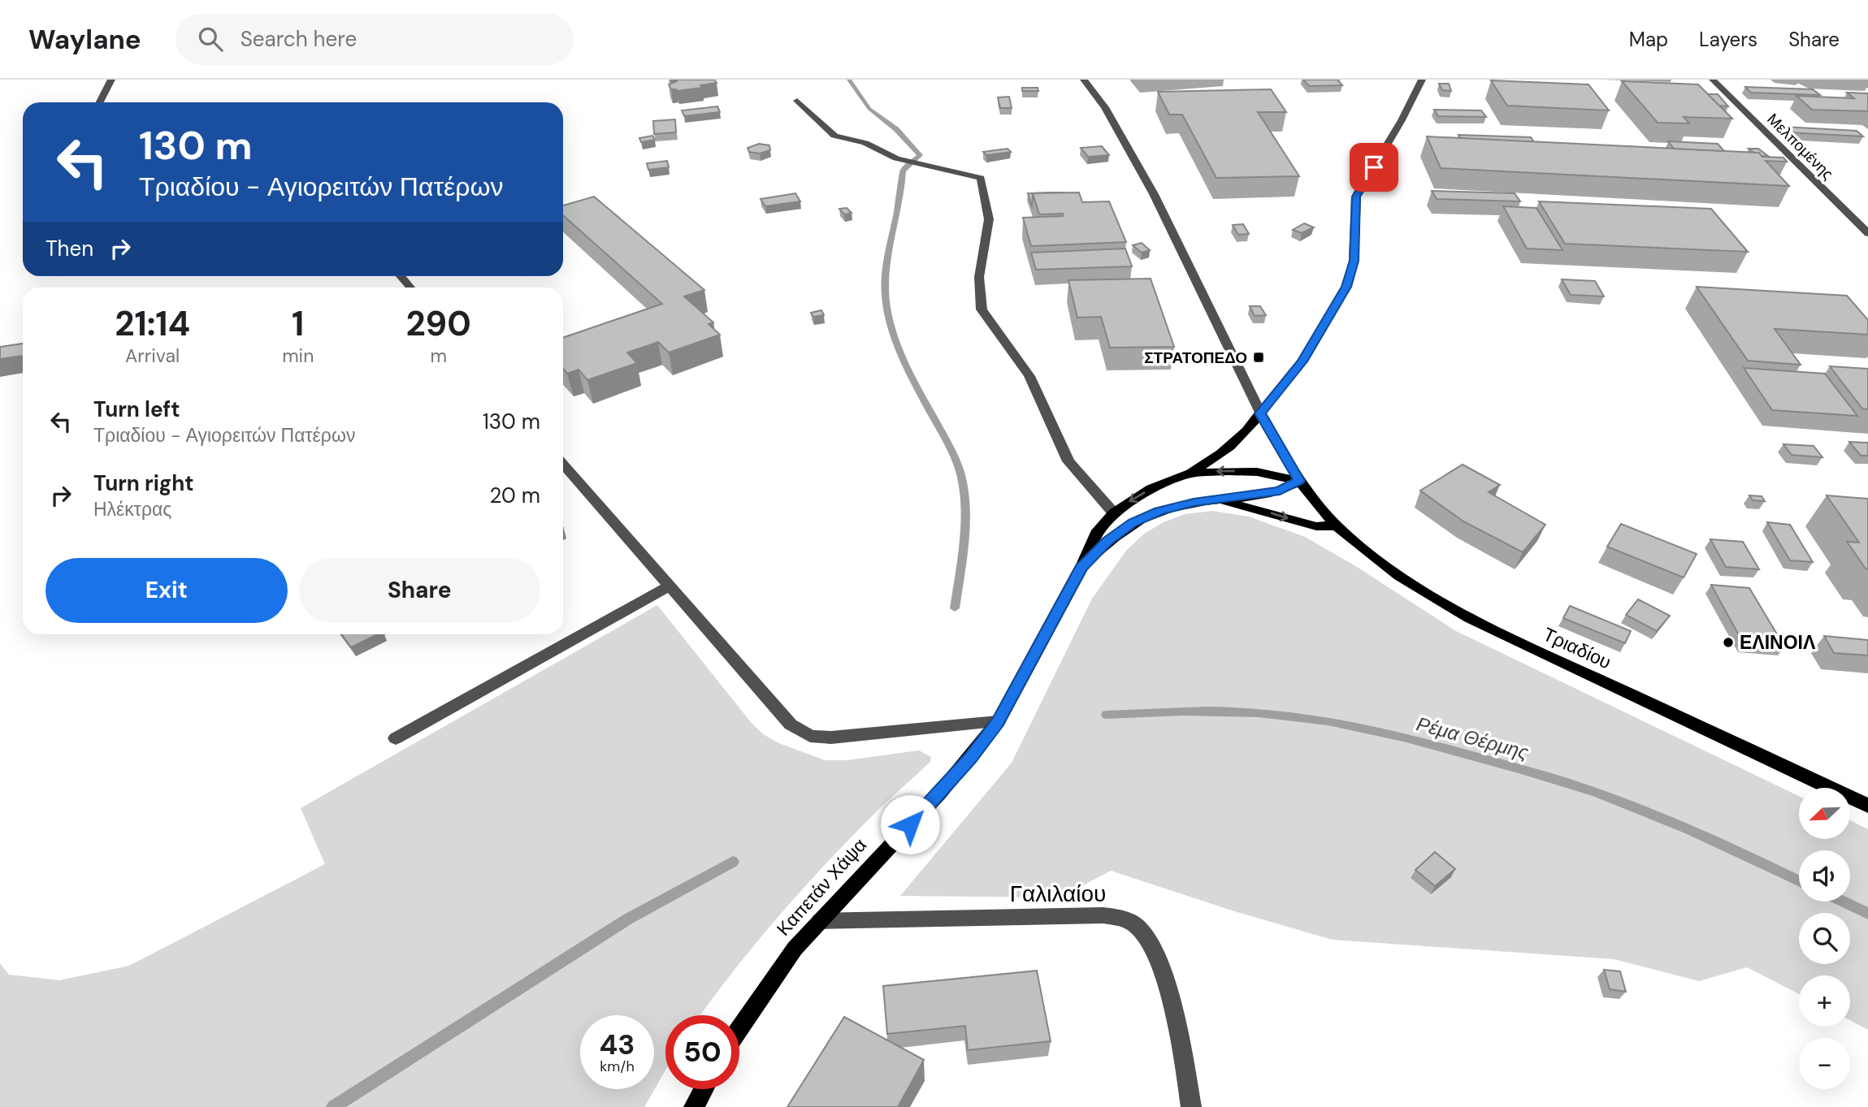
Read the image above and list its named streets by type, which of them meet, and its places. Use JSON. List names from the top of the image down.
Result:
{
  "streets": {
    "main road": ["Τριαδίου", "Καπετάν Χάψα"],
    "street": ["Μελπομένης", "Γαλιλαίου"]
  },
  "crossings": [
    ["Τριαδίου", "Καπετάν Χάψα"],
    ["Καπετάν Χάψα", "Γαλιλαίου"]
  ],
  "water": ["Ρέμα Θέρμης"],
  "places": {
    "transit": ["ΣΤΡΑΤΟΠΕΔΟ"],
    "other": ["ΕΛΙΝΟΙΛ"]
  },
  "north": "bottom left",
  "page": {
    "header": "Waylane",
    "search": "Search here",
    "nav": ["Map", "Layers", "Share"],
    "turn": ["130 m", "Τριαδίου - Αγιορειτών Πατέρων"],
    "then": "Then",
    "eta": [
      "21:14",
      "Arrival",
      "1",
      "min",
      "290",
      "m"
    ],
    "list": [
      {
        "name": "Turn left",
        "note": "Τριαδίου - Αγιορειτών Πατέρων",
        "value": "130 m"
      },
      {
        "name": "Turn right",
        "note": "Ηλέκτρας",
        "value": "20 m"
      }
    ],
    "buttons": ["Exit", "Share"],
    "map_buttons": ["+", "−"],
    "speed": "43 km/h",
    "limit": "50"
  }
}
